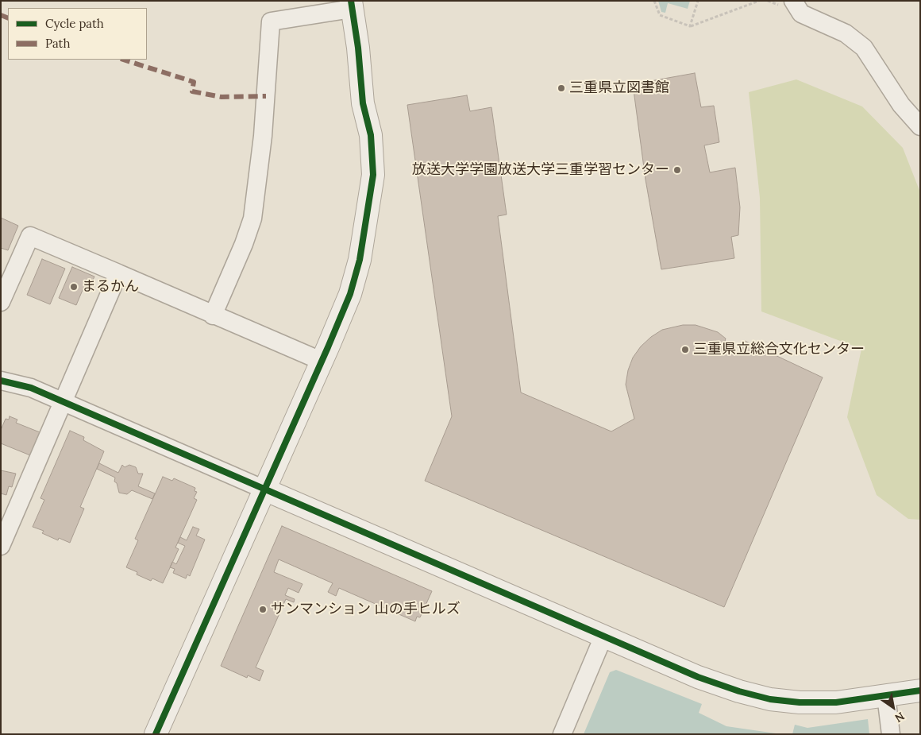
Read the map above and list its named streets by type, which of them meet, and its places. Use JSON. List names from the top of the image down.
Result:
{
  "places": [
    "三重県立図書館",
    "放送大学学園放送大学三重学習センター",
    "まるかん",
    "三重県立総合文化センター",
    "サンマンション 山の手ヒルズ"
  ],
  "legend": ["Cycle path", "Path"],
  "north": "bottom right"
}
